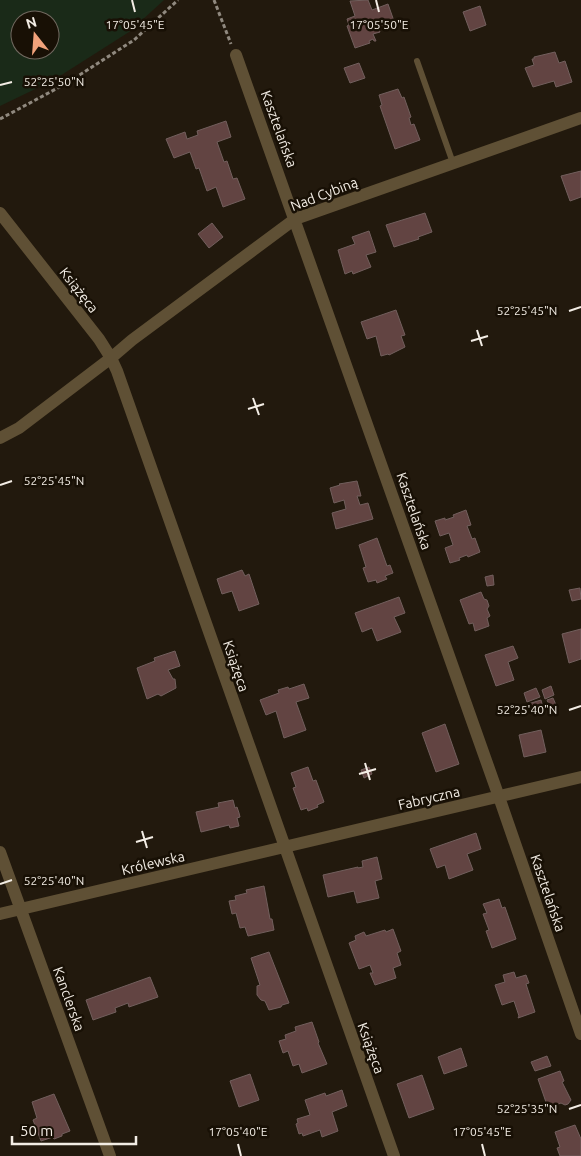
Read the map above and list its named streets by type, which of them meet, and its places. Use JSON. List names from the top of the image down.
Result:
{
  "streets": {
    "street": [
      "Kasztelańska",
      "Nad Cybiną",
      "Książęca",
      "Fabryczna",
      "Królewska",
      "Kanclerska"
    ]
  },
  "crossings": [
    ["Kasztelańska", "Nad Cybiną"],
    ["Kasztelańska", "Fabryczna"],
    ["Nad Cybiną", "Książęca"],
    ["Książęca", "Fabryczna"],
    ["Książęca", "Królewska"],
    ["Fabryczna", "Królewska"],
    ["Królewska", "Kanclerska"]
  ],
  "scale_bar": "50 m",
  "north": "top",
  "coordinates": [
    "17°05'45\"E",
    "17°05'50\"E",
    "52°25'50\"N",
    "52°25'45\"N",
    "52°25'40\"N",
    "52°25'35\"N",
    "17°05'40\"E"
  ]
}
